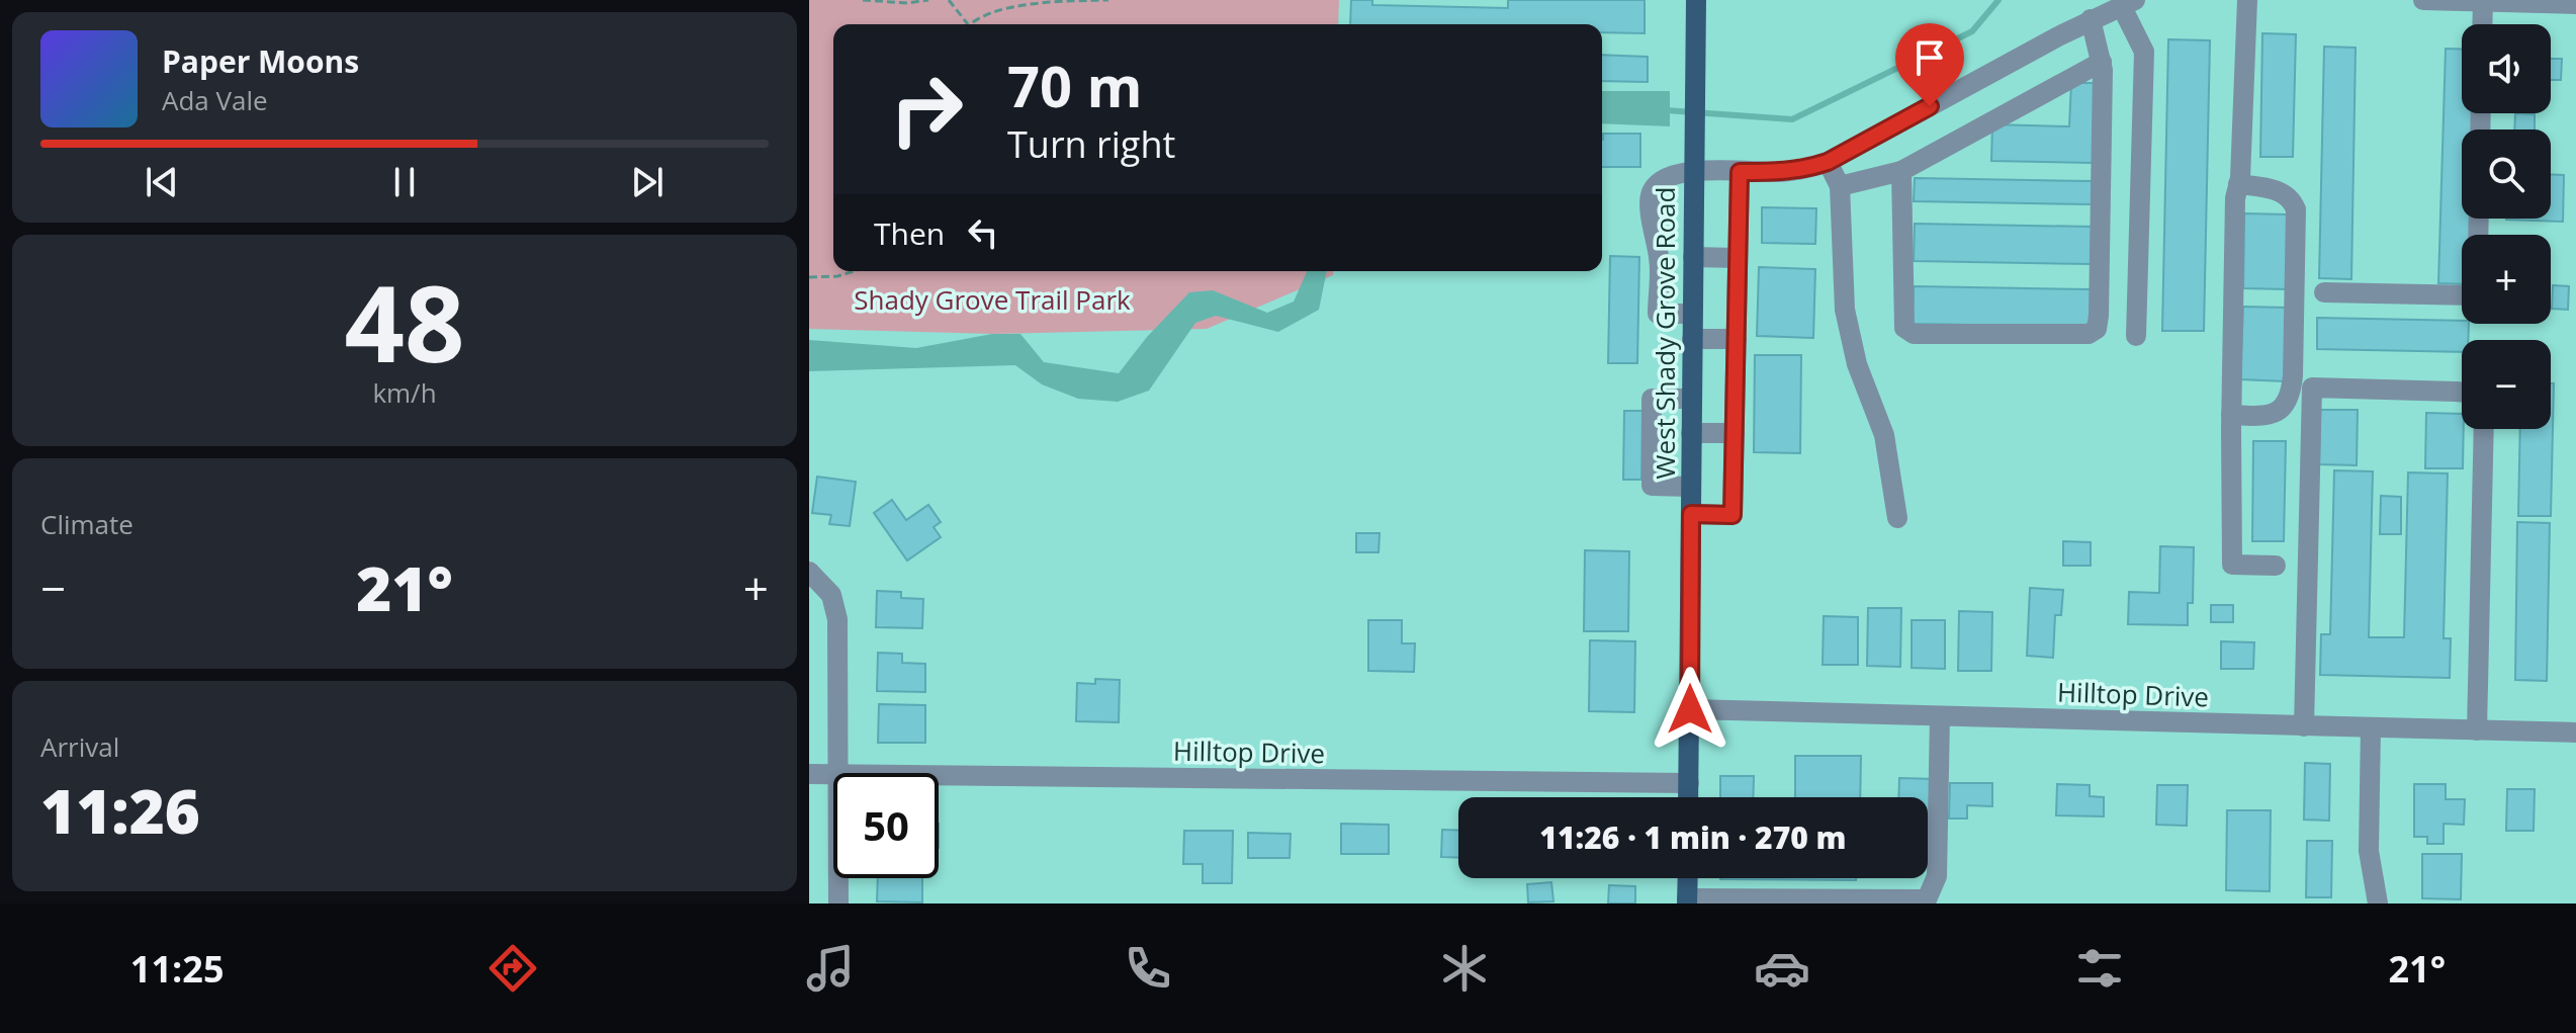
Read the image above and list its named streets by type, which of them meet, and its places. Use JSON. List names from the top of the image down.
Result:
{
  "streets": {
    "main road": ["West Shady Grove Road"],
    "street": ["Hilltop Drive"]
  },
  "crossings": [
    ["West Shady Grove Road", "Hilltop Drive"]
  ],
  "parks": ["Shady Grove Trail Park"],
  "page": {
    "map_buttons": ["+", "−"],
    "turn": ["70 m", "Turn right"],
    "song": ["Paper Moons", "Ada Vale"],
    "then": "Then",
    "tile": [
      ["48", "km/h"],
      "Climate",
      ["Arrival", "11:26"]
    ],
    "heat": ["−", "21°", "+"],
    "limit": "50",
    "trip": "11:26 · 1 min · 270 m",
    "tabs": ["11:25", "21°"]
  }
}
